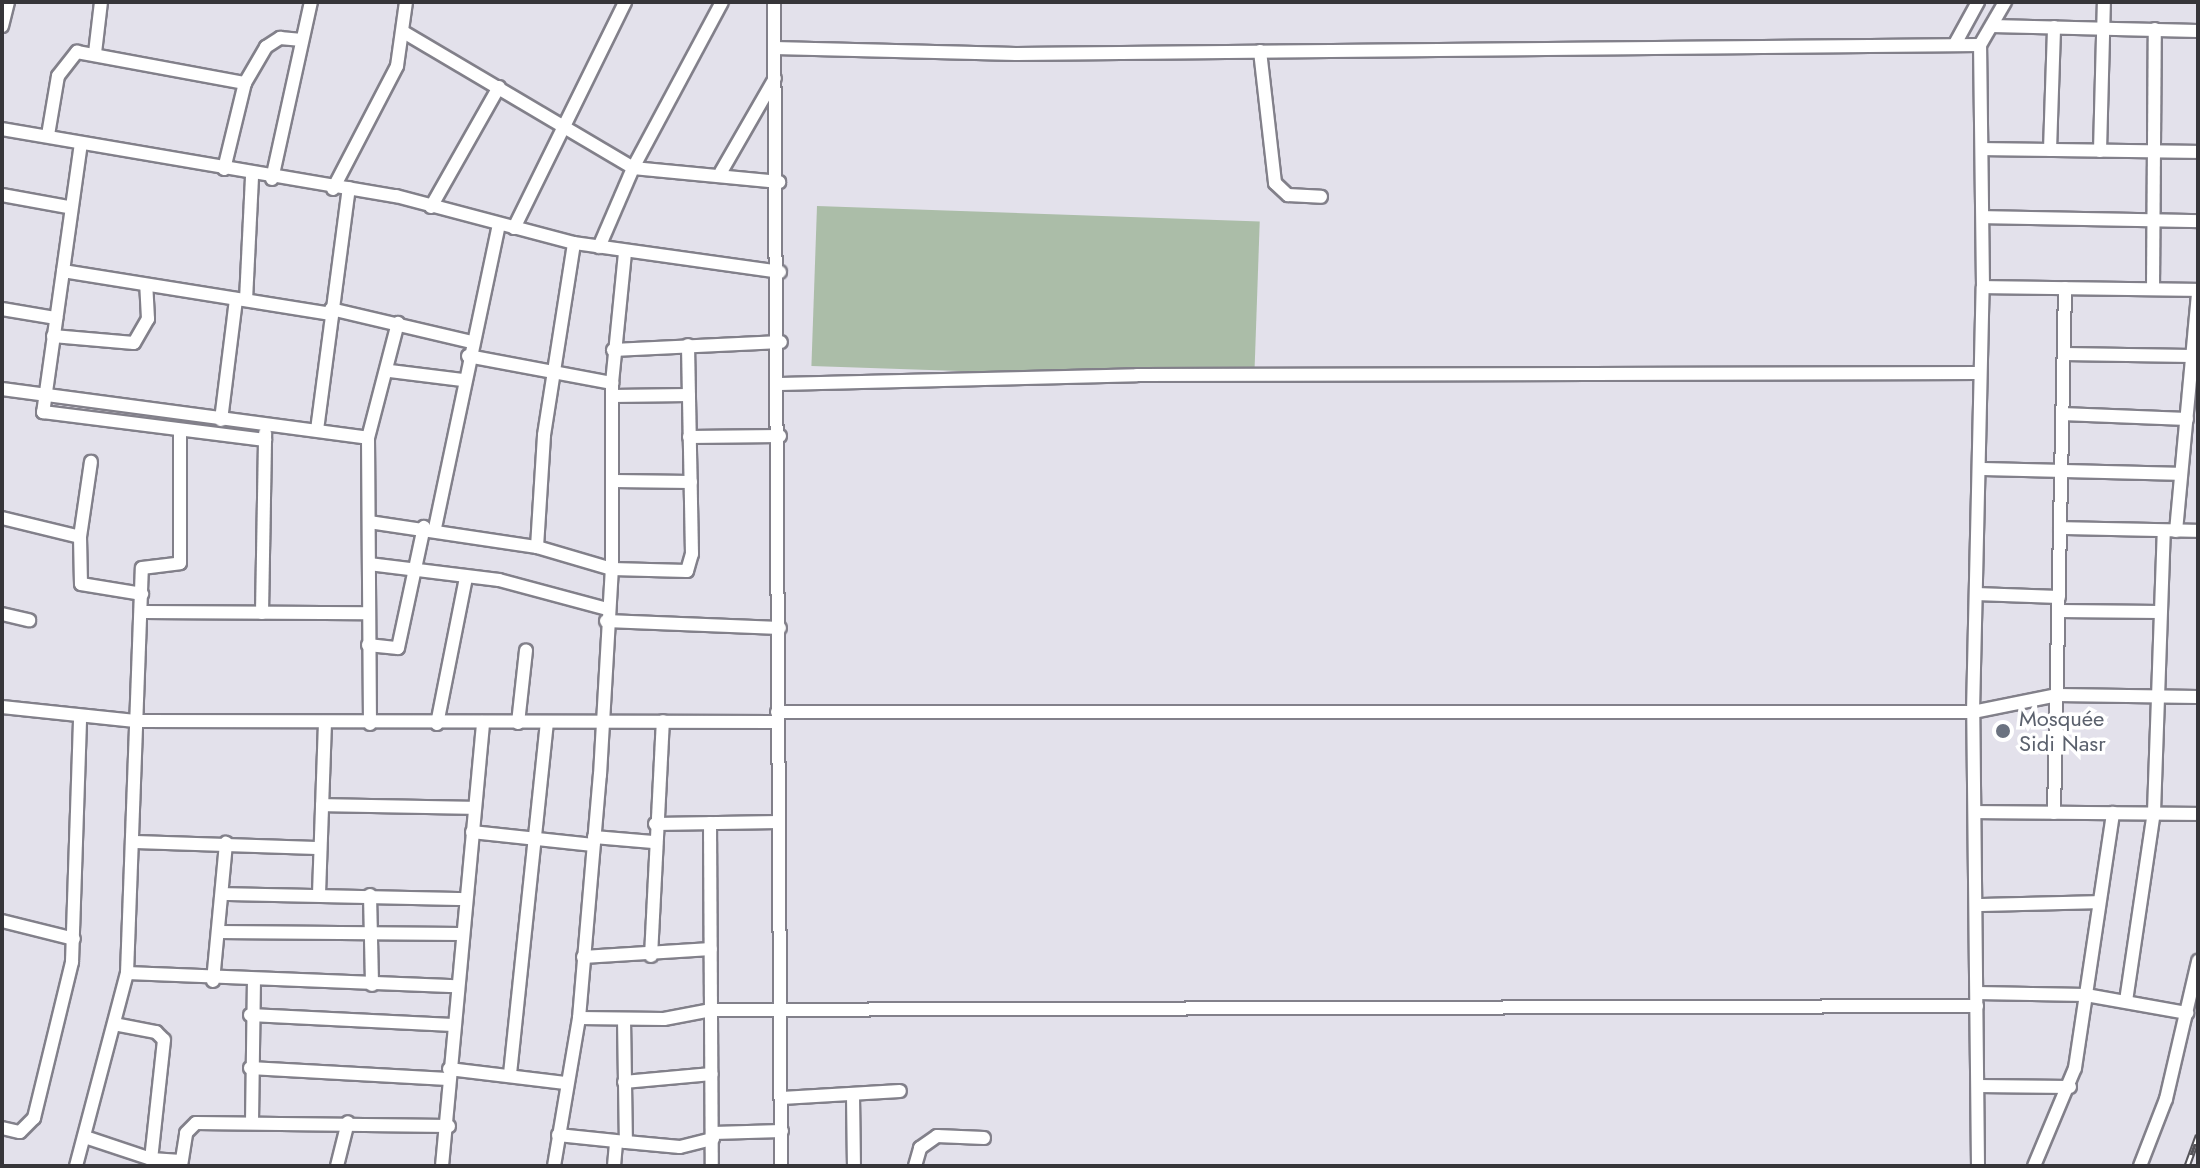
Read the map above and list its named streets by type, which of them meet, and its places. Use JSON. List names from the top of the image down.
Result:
{
  "places": ["Mosquée Sidi Nasr"]
}
